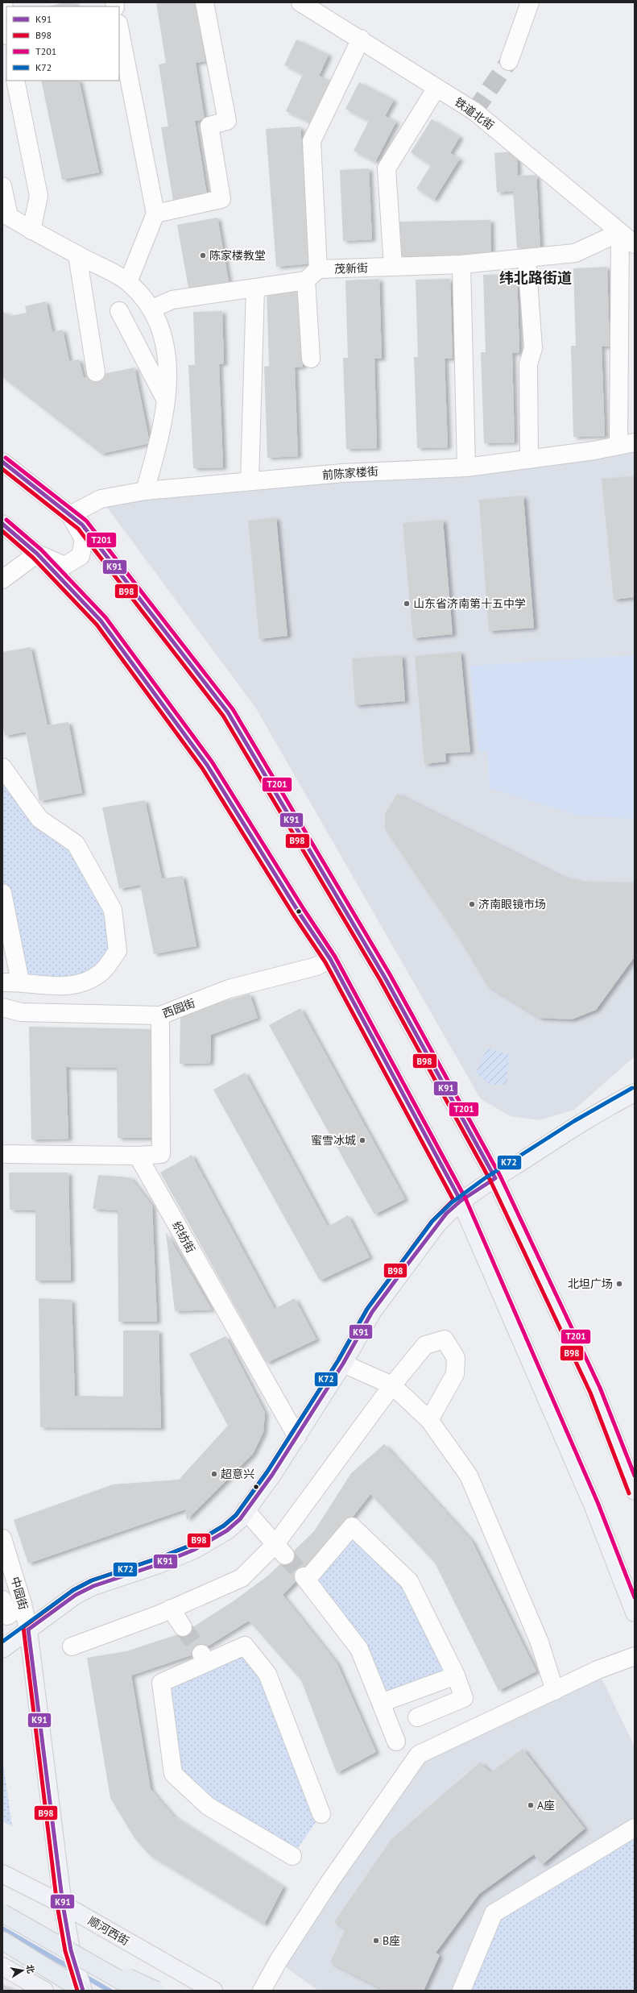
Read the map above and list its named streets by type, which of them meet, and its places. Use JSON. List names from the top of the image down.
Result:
{
  "streets": {
    "main road": ["顺河西街"],
    "street": [
      "铁道北街",
      "茂新街",
      "前陈家楼街",
      "西园街",
      "织纺街",
      "中园街"
    ]
  },
  "crossings": [
    ["铁道北街", "茂新街"]
  ],
  "districts": ["纬北路街道"],
  "places": [
    "陈家楼教堂",
    "山东省济南第十五中学",
    "济南眼镜市场",
    "蜜雪冰城",
    "北坦广场",
    "超意兴",
    "A座",
    "B座"
  ],
  "lines": [
    "transit line T201",
    "transit line K91",
    "transit line B98",
    "transit line K72"
  ],
  "legend": [
    "K91",
    "B98",
    "T201",
    "K72"
  ],
  "north": "right"
}
